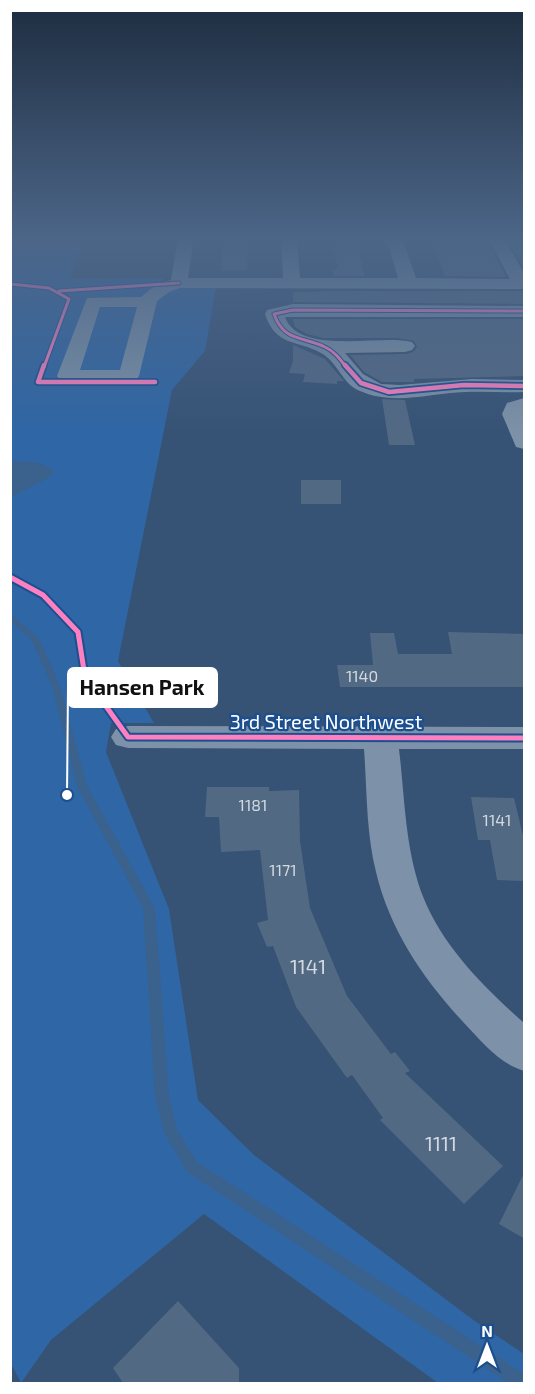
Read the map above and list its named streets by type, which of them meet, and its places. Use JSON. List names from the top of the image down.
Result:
{
  "streets": {
    "street": ["3rd Street Northwest"]
  },
  "places": ["Hansen Park"],
  "house_numbers": [
    "1140",
    "1181",
    "1141",
    "1171",
    "1141",
    "1111"
  ],
  "north": "top"
}
